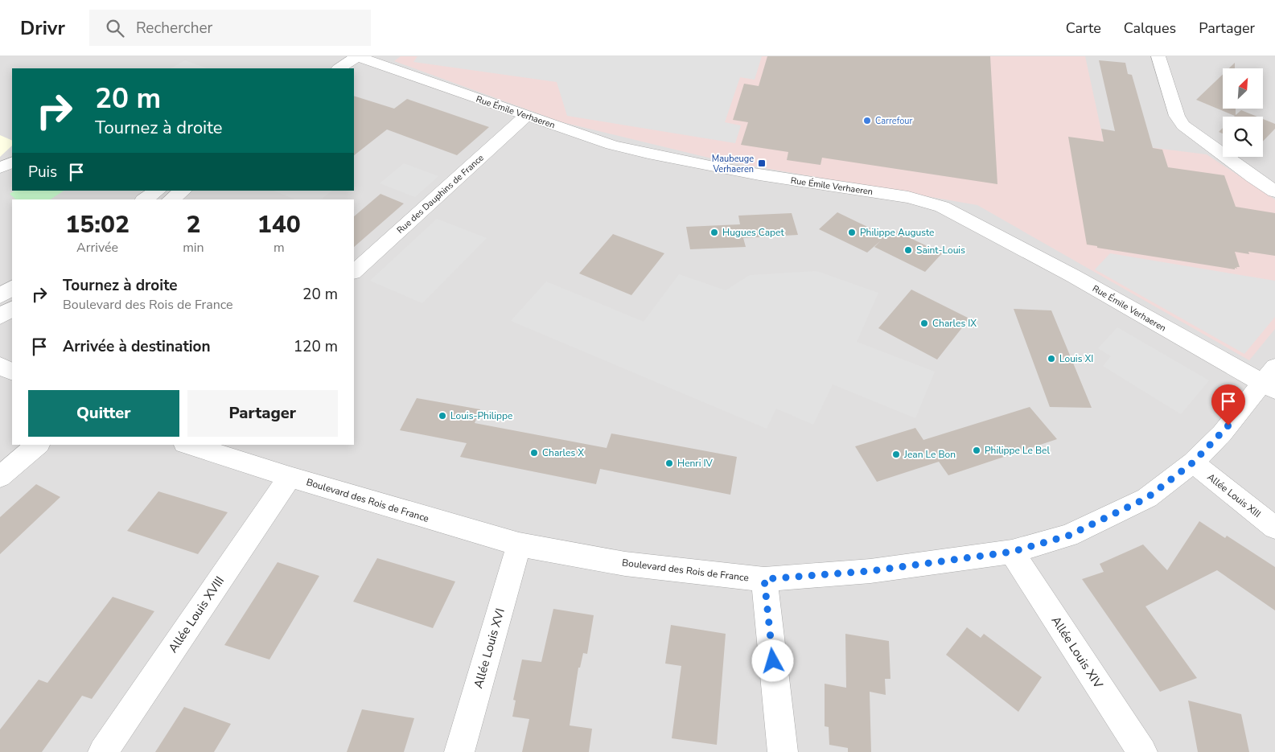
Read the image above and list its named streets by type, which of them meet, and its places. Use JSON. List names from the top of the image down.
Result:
{
  "streets": {
    "street": [
      "Rue Émile Verhaeren",
      "Rue des Dauphins de France",
      "Allée Louis XIII",
      "Boulevard des Rois de France",
      "Allée Louis XVIII",
      "Allée Louis XVI",
      "Allée Louis XIV"
    ]
  },
  "crossings": [
    ["Rue Émile Verhaeren", "Rue des Dauphins de France"],
    ["Rue Émile Verhaeren", "Boulevard des Rois de France"],
    ["Allée Louis XIII", "Boulevard des Rois de France"],
    ["Boulevard des Rois de France", "Allée Louis XVIII"],
    ["Boulevard des Rois de France", "Allée Louis XVI"],
    ["Boulevard des Rois de France", "Allée Louis XIV"]
  ],
  "places": {
    "other": [
      "Carrefour",
      "Hugues Capet",
      "Philippe Auguste",
      "Saint-Louis",
      "Charles IX",
      "Louis XI",
      "Louis-Philippe",
      "Philippe Le Bel",
      "Charles X",
      "Jean Le Bon",
      "Henri IV"
    ],
    "transit": ["Maubeuge Verhaeren"]
  },
  "north": "top right",
  "page": {
    "header": "Drivr",
    "search": "Rechercher",
    "nav": ["Carte", "Calques", "Partager"],
    "turn": ["20 m", "Tournez à droite"],
    "then": "Puis",
    "eta": [
      "15:02",
      "Arrivée",
      "2",
      "min",
      "140",
      "m"
    ],
    "list": [
      {
        "name": "Tournez à droite",
        "note": "Boulevard des Rois de France",
        "value": "20 m"
      },
      {
        "name": "Arrivée à destination",
        "value": "120 m"
      }
    ],
    "buttons": ["Quitter", "Partager"]
  }
}
